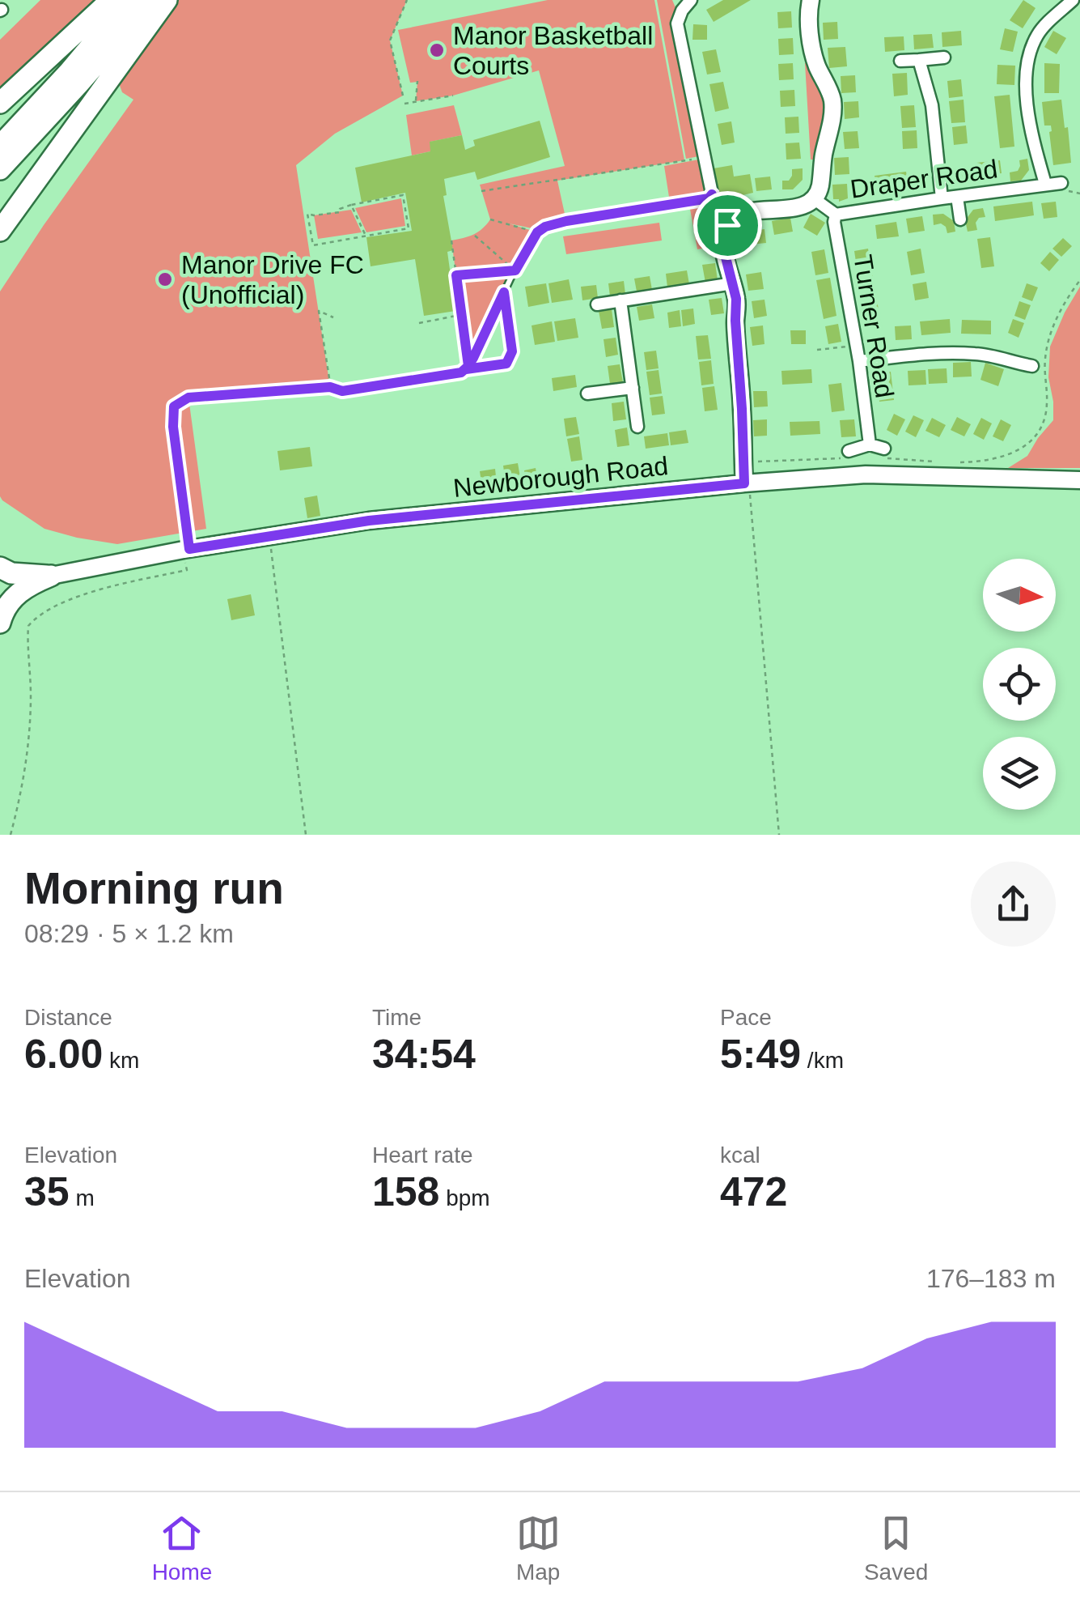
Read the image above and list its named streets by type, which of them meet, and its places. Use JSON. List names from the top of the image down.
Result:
{
  "streets": {
    "street": ["Draper Road", "Turner Road", "Newborough Road"]
  },
  "crossings": [
    ["Draper Road", "Turner Road"]
  ],
  "places": ["Manor Basketball Courts", "Manor Drive FC (Unofficial)"],
  "north": "right",
  "page": {
    "heading": ["Morning run", "08:29 · 5 × 1.2 km"],
    "stats": [
      ["Distance", "6.00 km"],
      ["Time", "34:54"],
      ["Pace", "5:49 /km"],
      ["Elevation", "35 m"],
      ["Heart rate", "158 bpm"],
      ["kcal", "472"]
    ],
    "chart": ["Elevation", "176–183 m"],
    "tabs": ["Home", "Map", "Saved"]
  }
}
